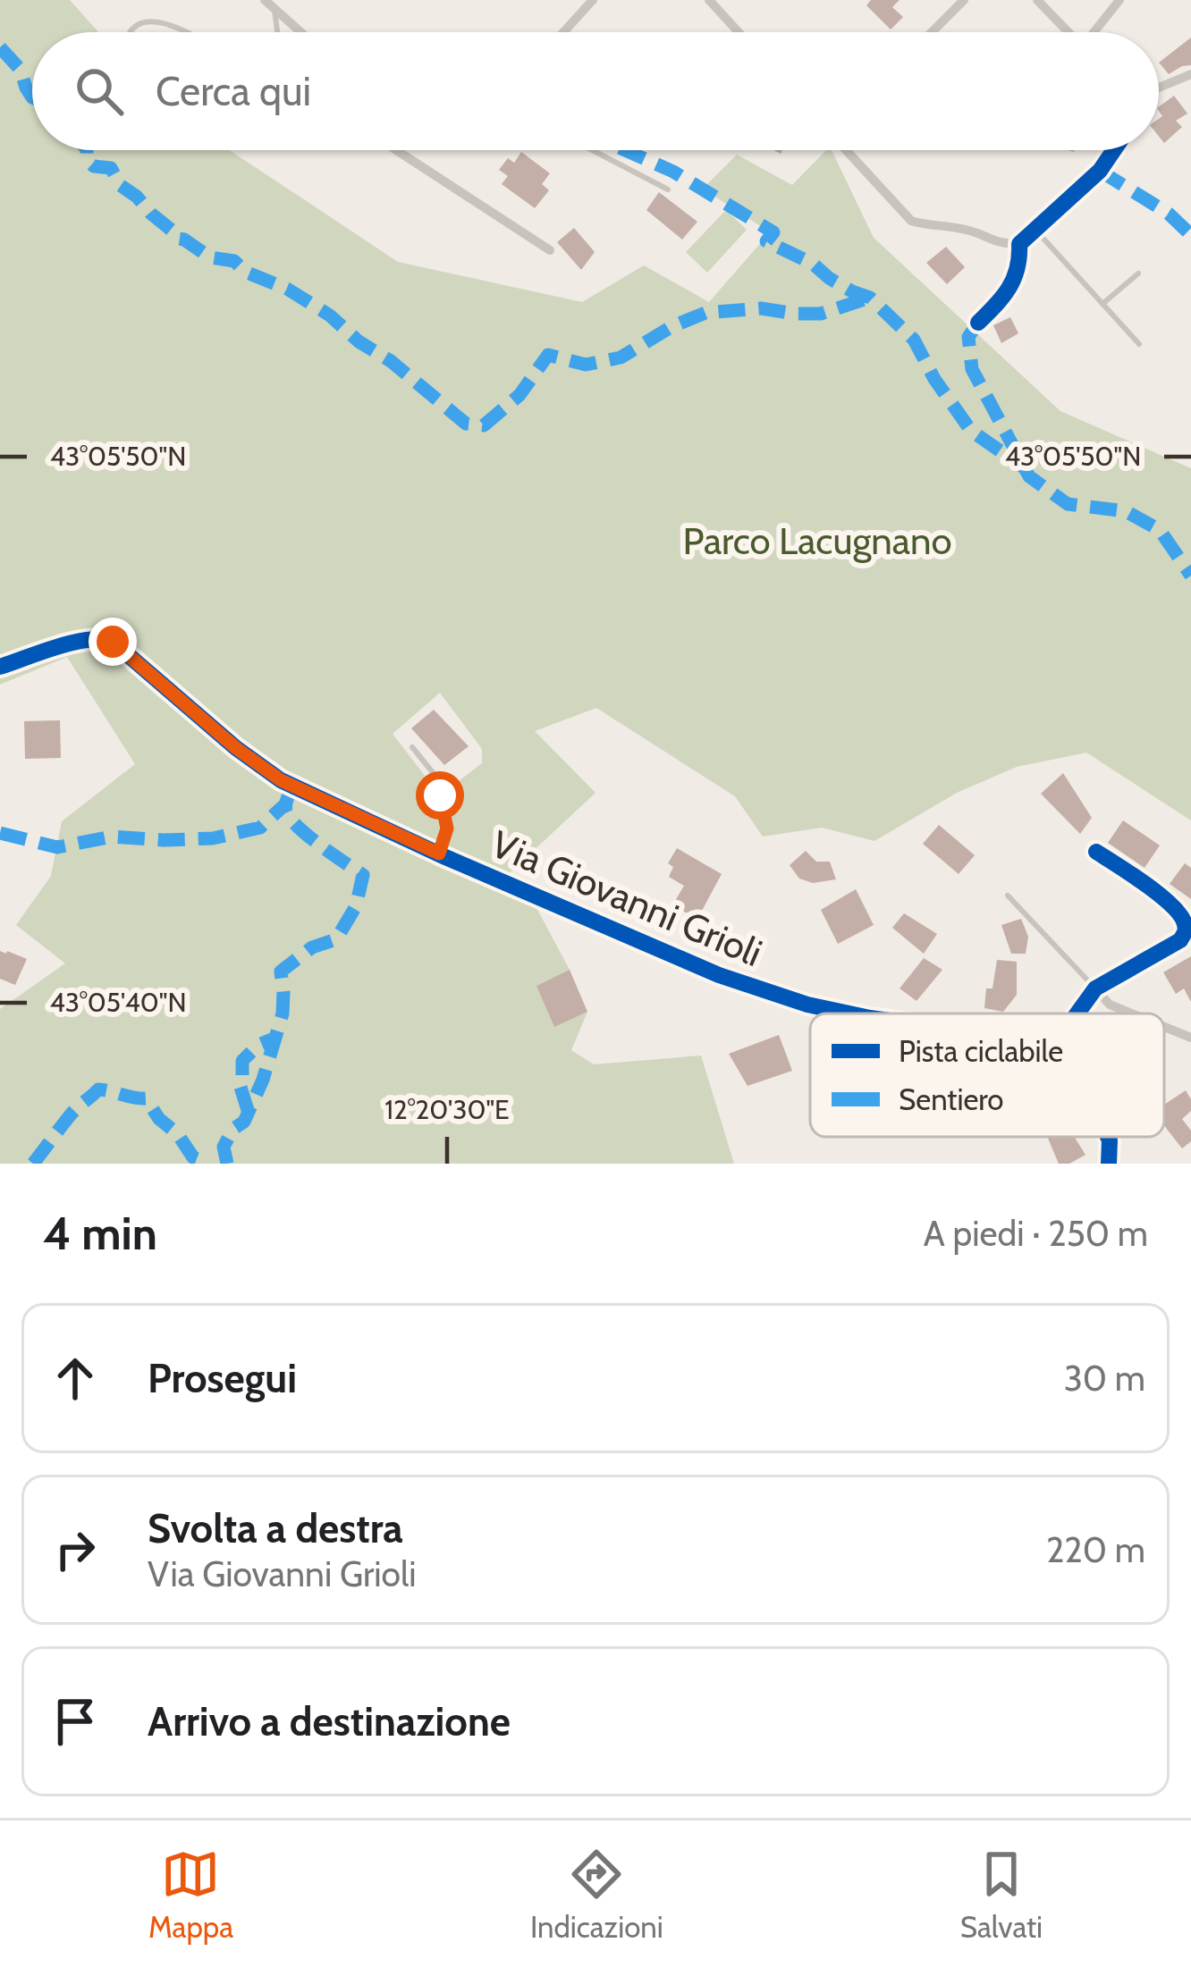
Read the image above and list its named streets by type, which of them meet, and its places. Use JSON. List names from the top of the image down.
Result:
{
  "streets": {
    "street": ["Via Giovanni Grioli"]
  },
  "parks": ["Parco Lacugnano"],
  "legend": ["Pista ciclabile", "Sentiero"],
  "page": {
    "search": "Cerca qui",
    "heading": ["4 min", "A piedi · 250 m"],
    "list": [
      ["Prosegui", "30 m"],
      ["Svolta a destra", "Via Giovanni Grioli", "220 m"],
      "Arrivo a destinazione"
    ],
    "nav": ["Mappa", "Indicazioni", "Salvati"]
  },
  "coordinates": ["43°05'50\"N", "43°05'40\"N", "12°20'30\"E"]
}
